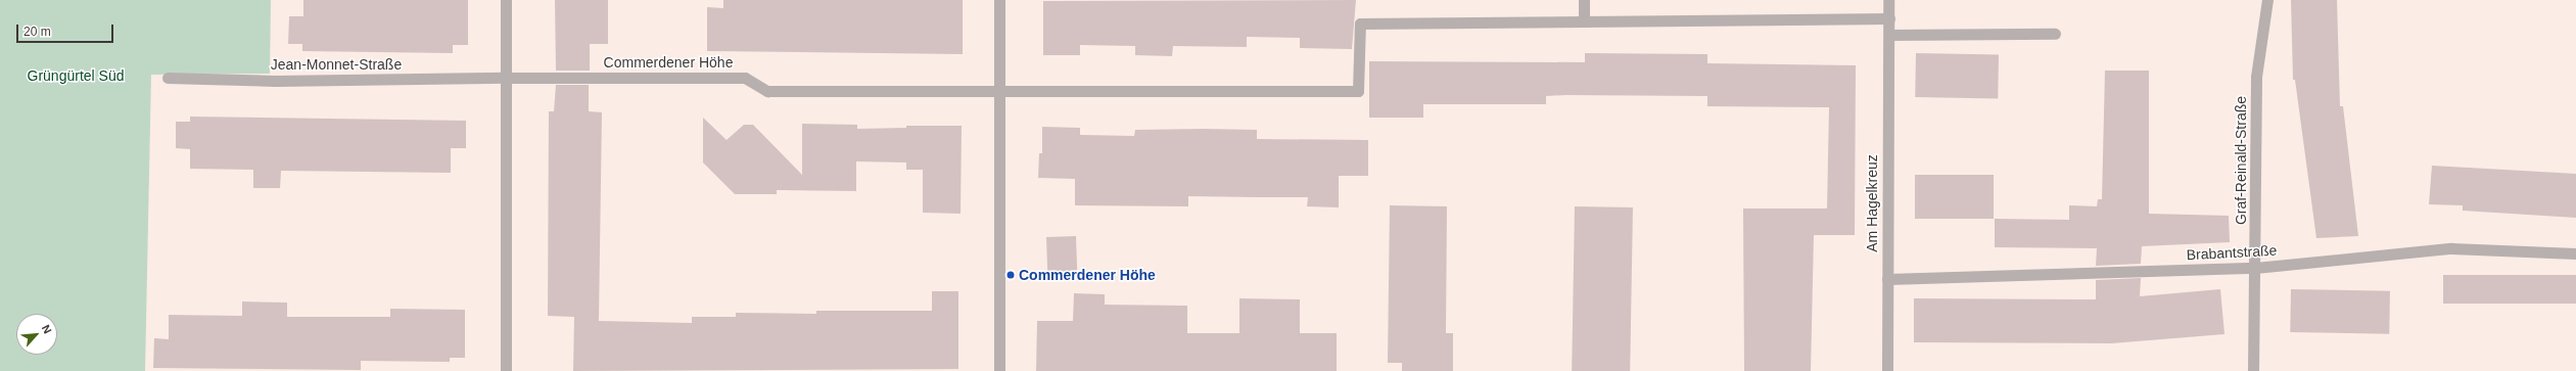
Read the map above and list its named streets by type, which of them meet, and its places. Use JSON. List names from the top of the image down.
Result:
{
  "streets": {
    "street": [
      "Commerdener Höhe",
      "Jean-Monnet-Straße",
      "Graf-Reinald-Straße",
      "Am Hagelkreuz",
      "Brabantstraße"
    ]
  },
  "crossings": [
    ["Commerdener Höhe", "Jean-Monnet-Straße"],
    ["Graf-Reinald-Straße", "Brabantstraße"],
    ["Am Hagelkreuz", "Brabantstraße"]
  ],
  "parks": ["Grüngürtel Süd"],
  "places": ["Commerdener Höhe"],
  "scale_bar": "20 m",
  "north": "top right"
}
